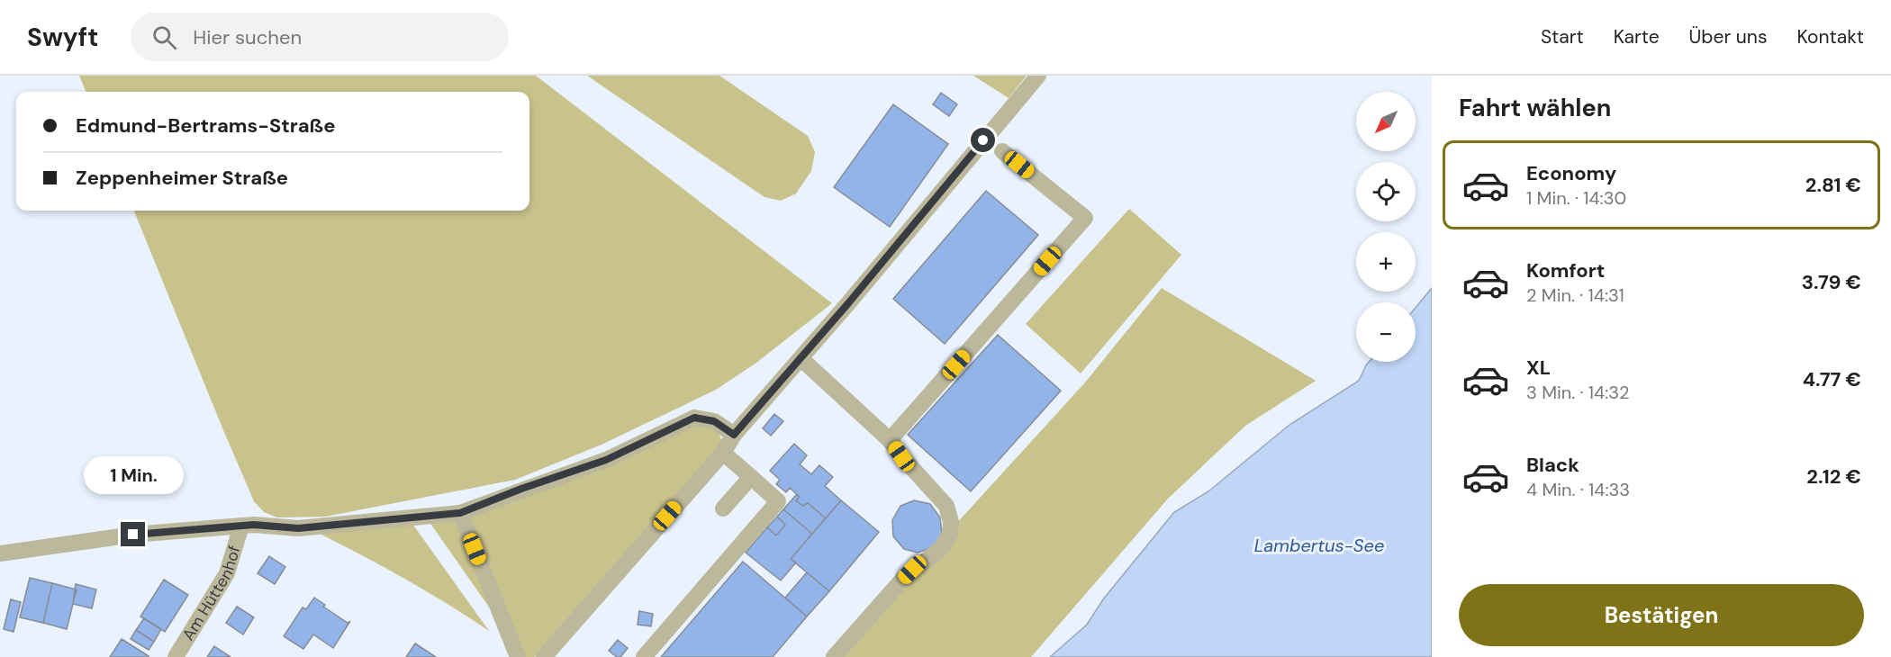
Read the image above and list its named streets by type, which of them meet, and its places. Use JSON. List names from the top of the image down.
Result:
{
  "streets": {
    "street": ["Am Hüttenhof"]
  },
  "water": ["Lambertus-See"],
  "north": "bottom left",
  "page": {
    "header": "Swyft",
    "search": "Hier suchen",
    "nav": [
      "Start",
      "Karte",
      "Über uns",
      "Kontakt"
    ],
    "heading": "Fahrt wählen",
    "map_buttons": ["+", "−"],
    "banner": ["Edmund-Bertrams-Straße", "Zeppenheimer Straße"],
    "list": [
      {
        "name": "Economy",
        "note": "1 Min. · 14:30",
        "value": "2.81 €"
      },
      {
        "name": "Komfort",
        "note": "2 Min. · 14:31",
        "value": "3.79 €"
      },
      {
        "name": "XL",
        "note": "3 Min. · 14:32",
        "value": "4.77 €"
      },
      {
        "name": "Black",
        "note": "4 Min. · 14:33",
        "value": "2.12 €"
      }
    ],
    "bubble": "1 Min.",
    "buttons": "Bestätigen"
  }
}
